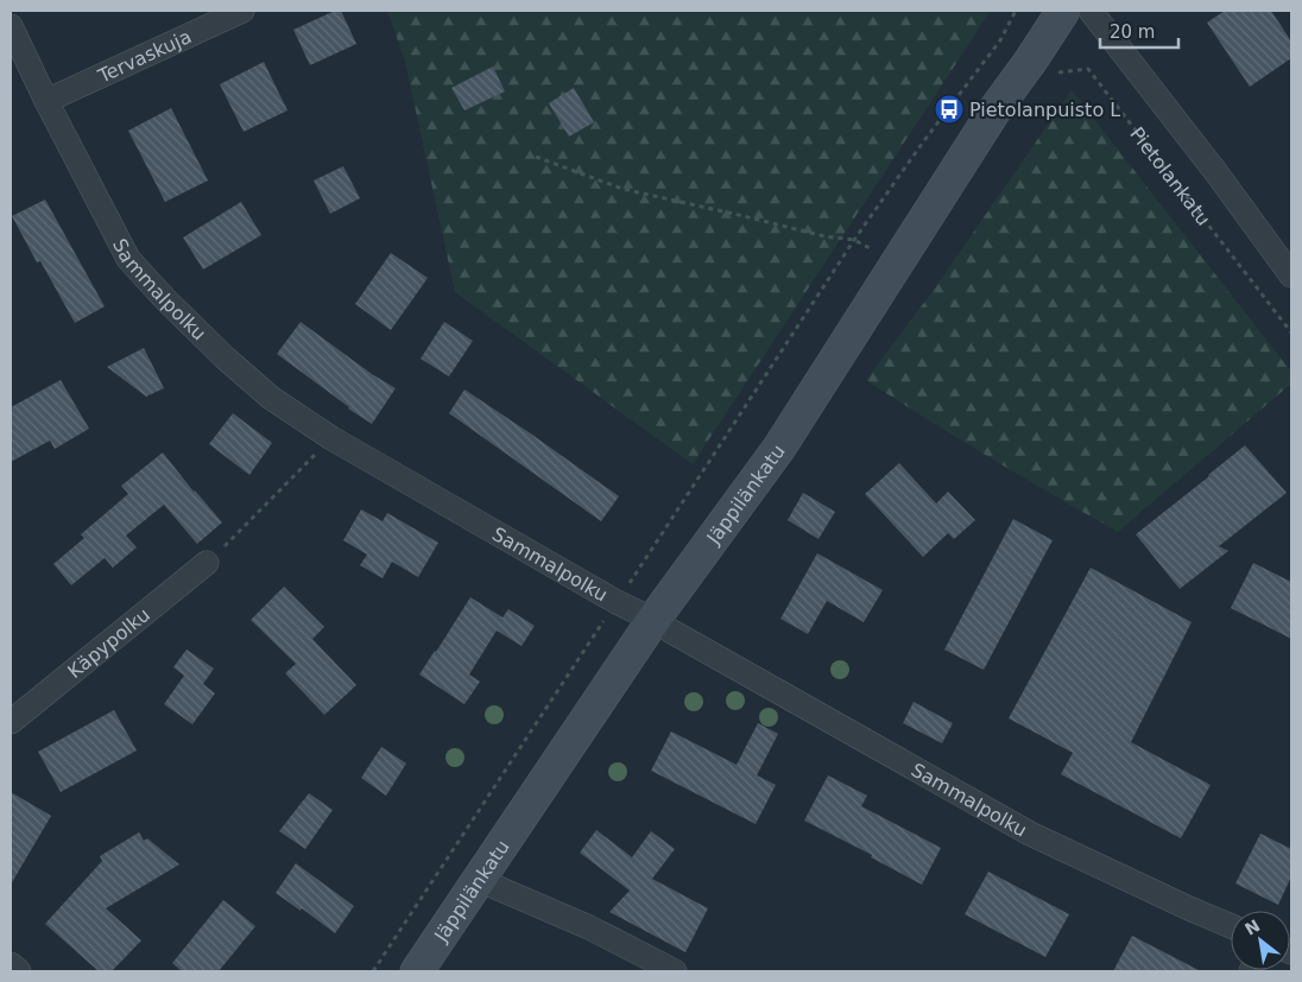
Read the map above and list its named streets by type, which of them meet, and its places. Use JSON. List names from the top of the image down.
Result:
{
  "streets": {
    "street": [
      "Tervaskuja",
      "Pietolankatu",
      "Sammalpolku",
      "Jäppilänkatu",
      "Käpypolku"
    ]
  },
  "crossings": [
    ["Tervaskuja", "Sammalpolku"],
    ["Pietolankatu", "Jäppilänkatu"],
    ["Sammalpolku", "Jäppilänkatu"]
  ],
  "places": {
    "bus stop": ["Pietolanpuisto L"]
  },
  "scale_bar": "20 m",
  "north": "top left"
}
